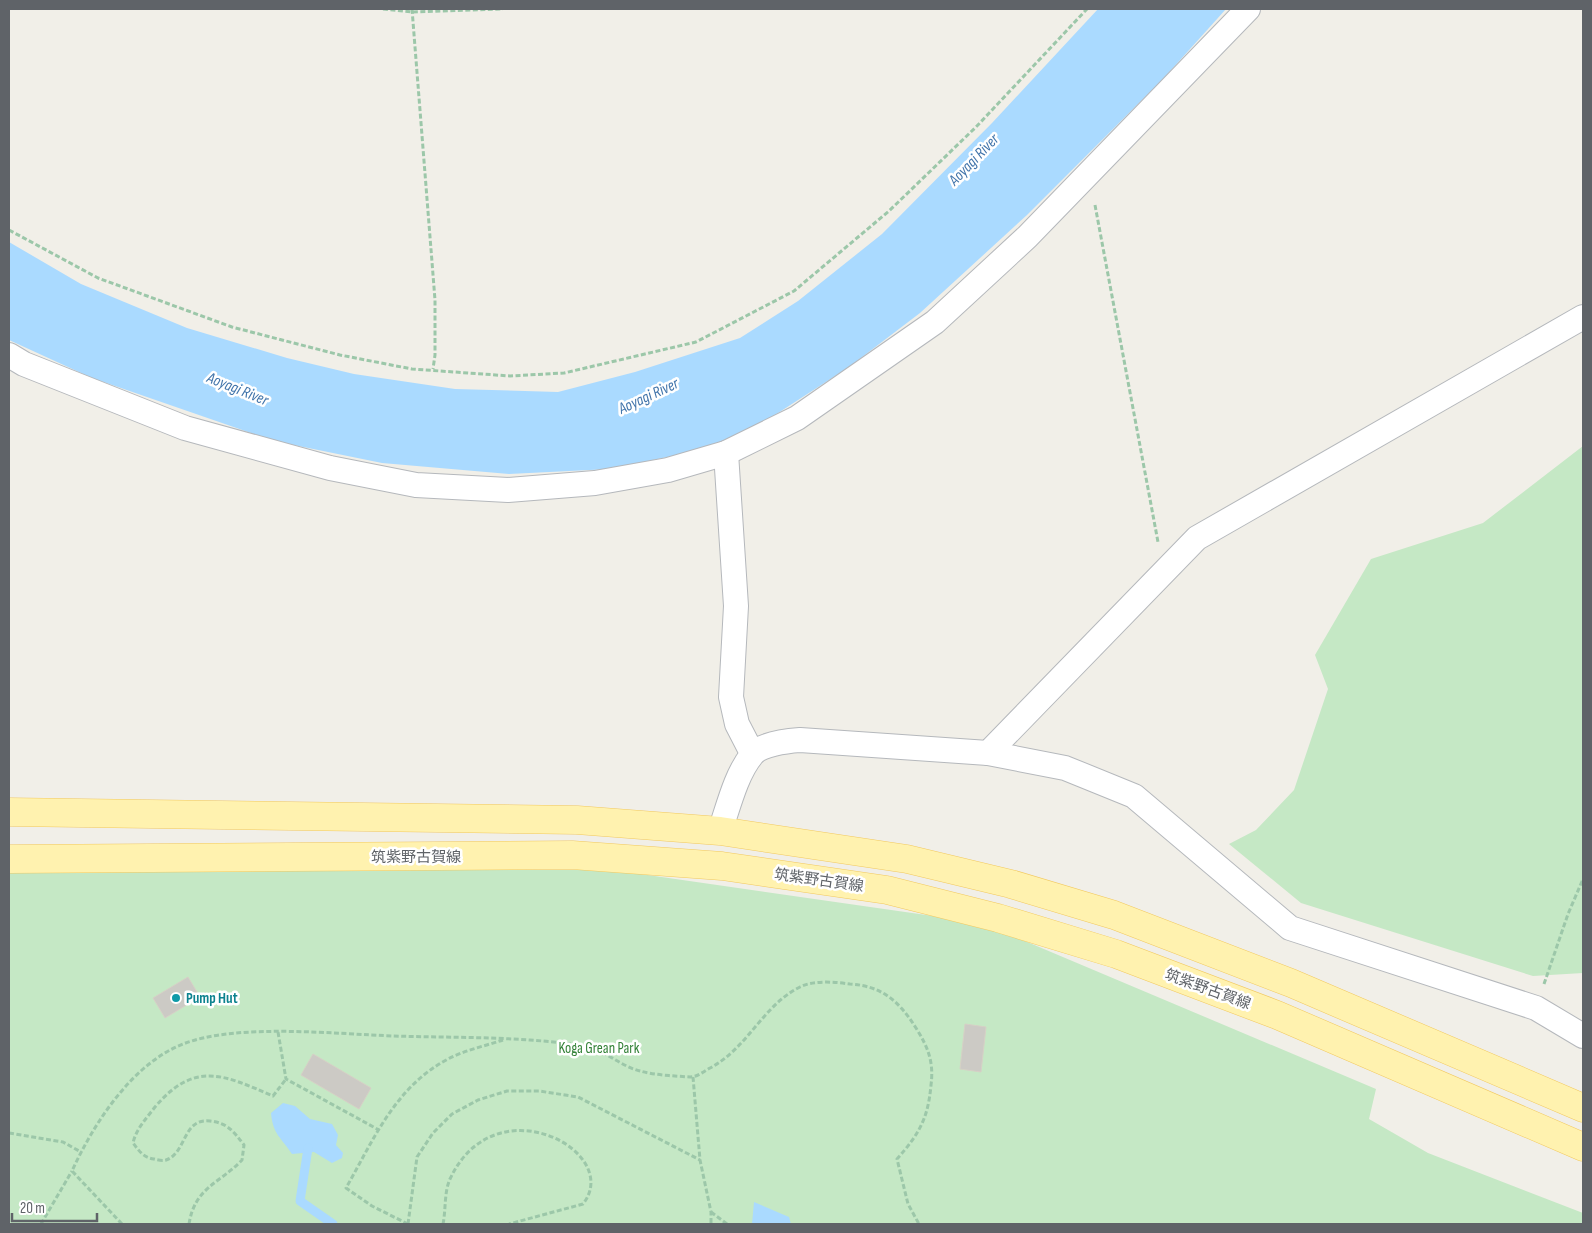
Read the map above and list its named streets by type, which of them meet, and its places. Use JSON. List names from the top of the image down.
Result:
{
  "streets": {
    "main road": ["筑紫野古賀線"]
  },
  "water": ["Aoyagi River"],
  "parks": ["Koga Grean Park"],
  "places": ["Pump Hut"],
  "scale_bar": "20 m"
}
